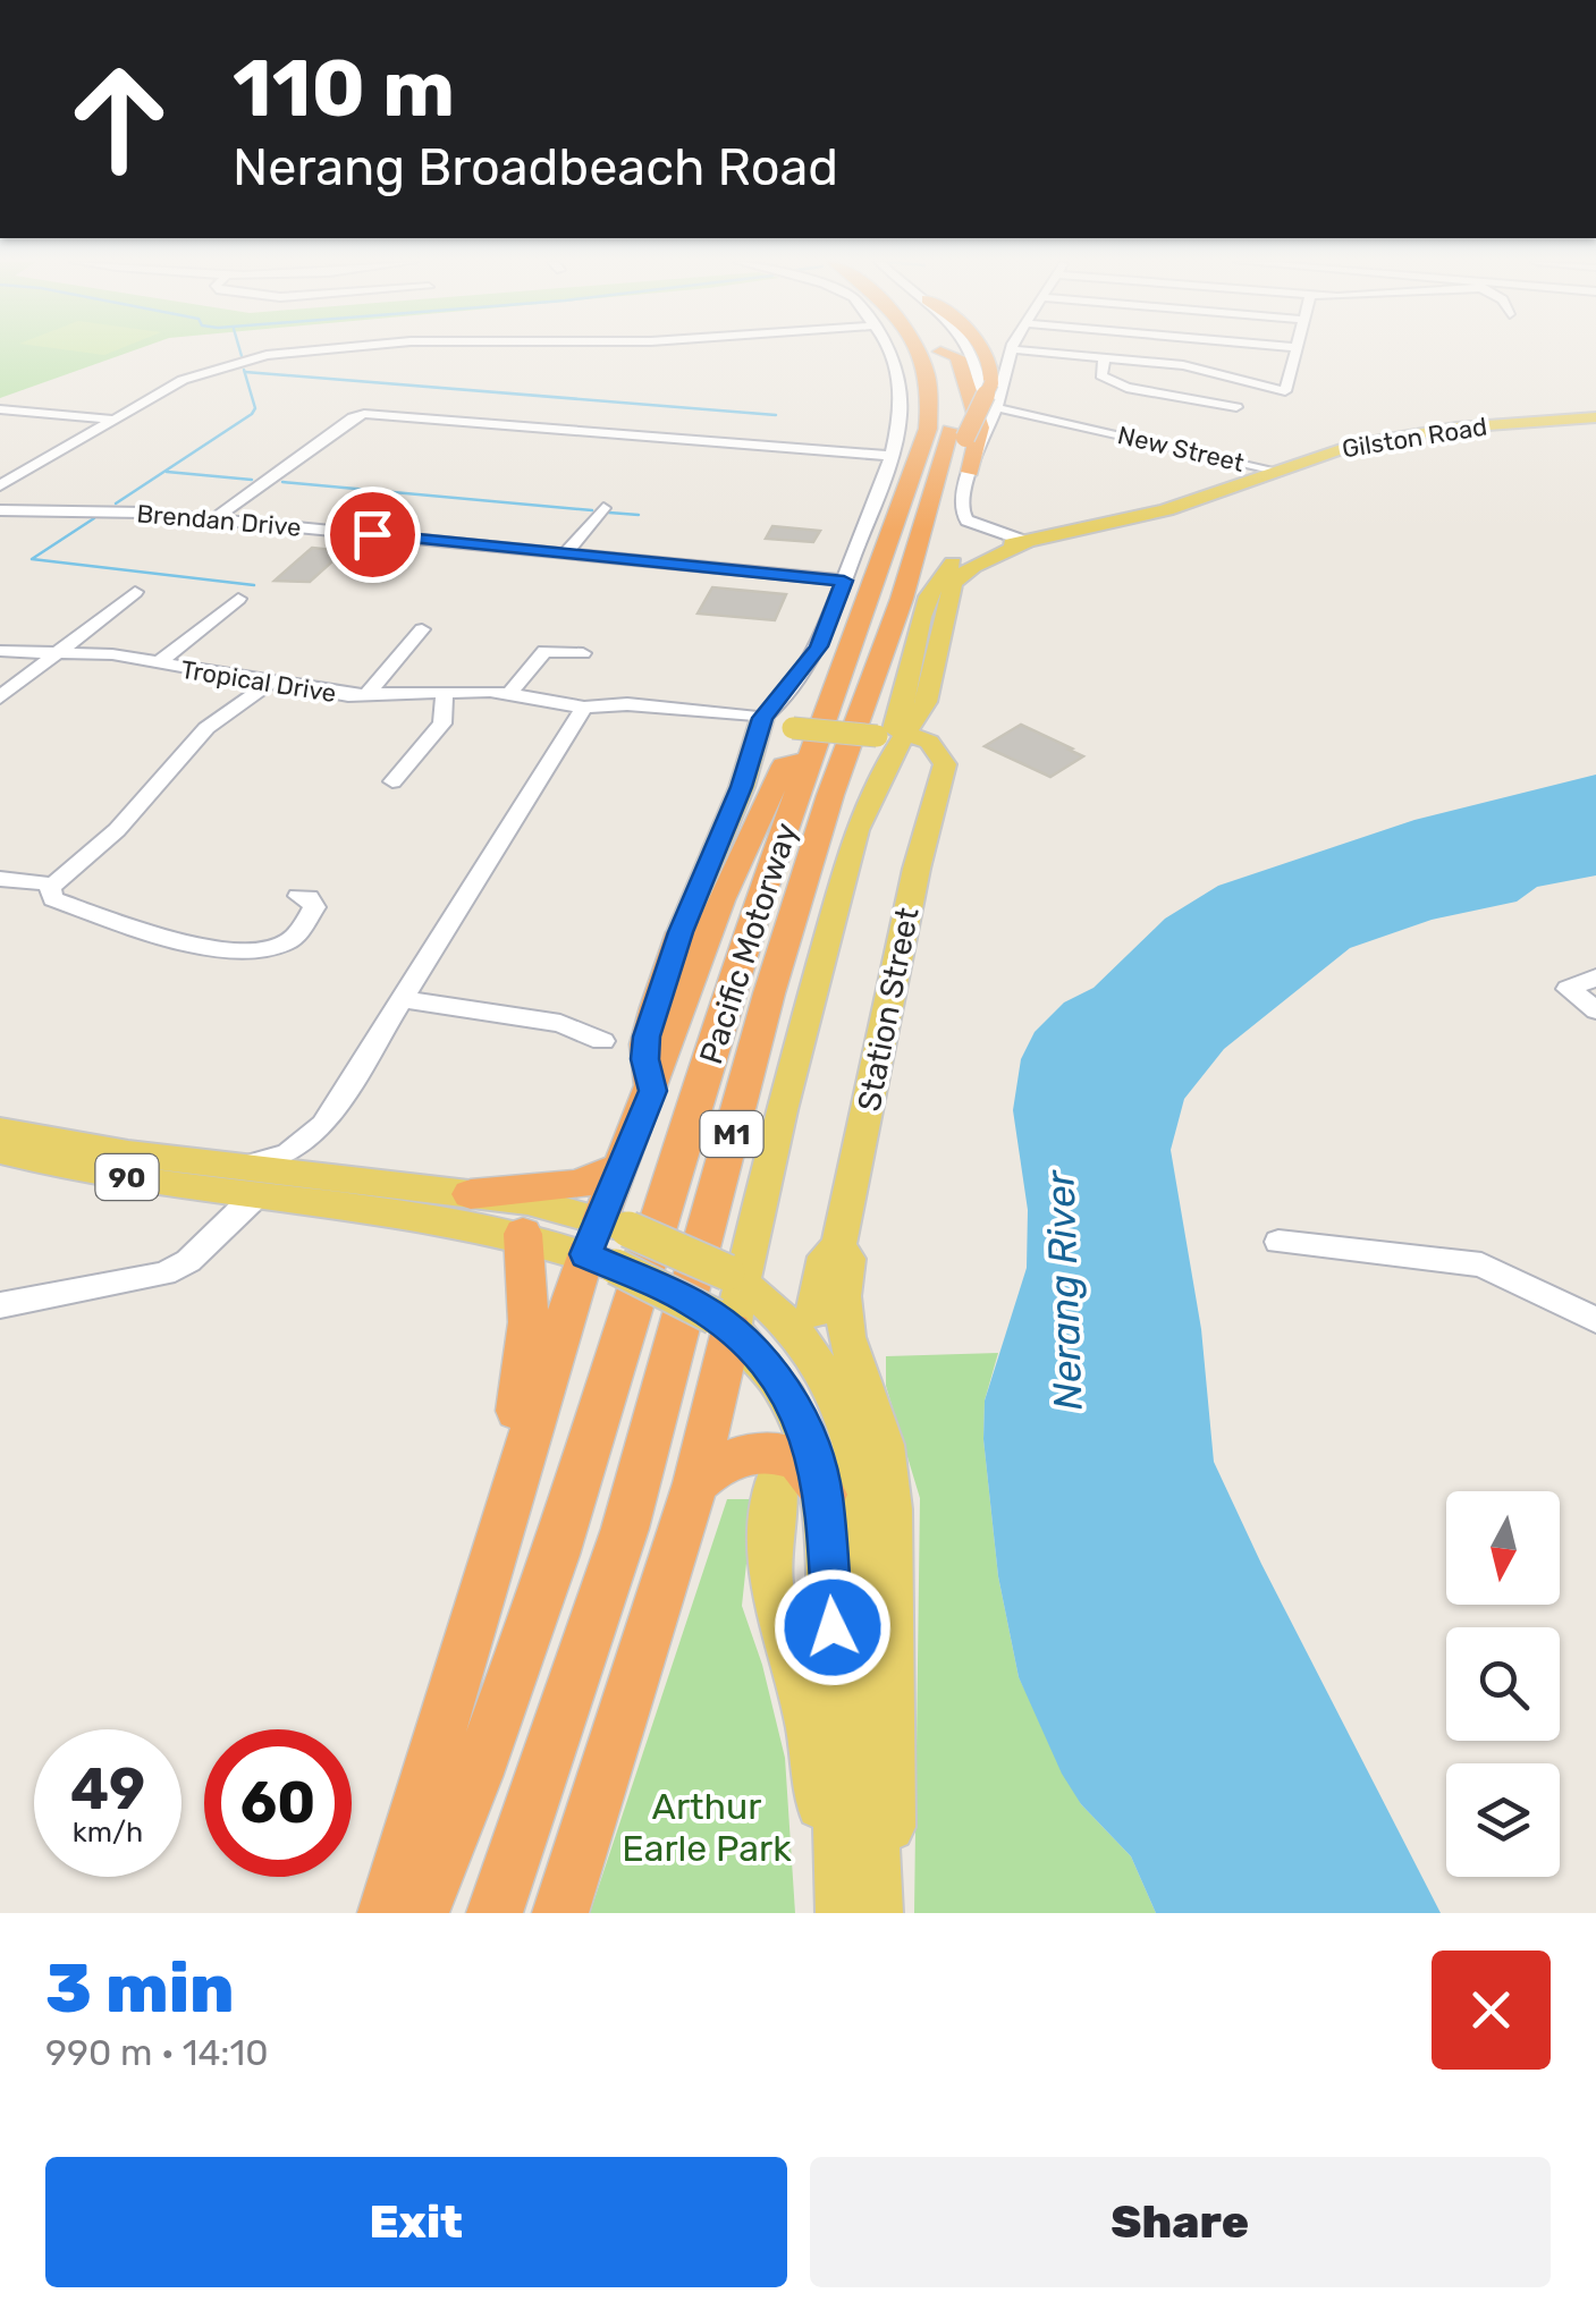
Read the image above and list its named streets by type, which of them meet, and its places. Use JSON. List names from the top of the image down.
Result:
{
  "streets": {
    "highway": ["Pacific Motorway", "M1"],
    "main road": ["Gilston Road", "Station Street", "90"],
    "street": ["New Street", "Brendan Drive", "Tropical Drive"]
  },
  "crossings": [
    ["Gilston Road", "New Street"],
    ["Gilston Road", "Station Street"]
  ],
  "water": ["Nerang River"],
  "parks": ["Arthur Earle Park"],
  "north": "bottom",
  "page": {
    "turn": ["110 m", "Nerang Broadbeach Road"],
    "speed": "49 km/h",
    "limit": "60",
    "heading": ["3 min", "990 m · 14:10"],
    "buttons": ["Exit", "Share"]
  }
}
